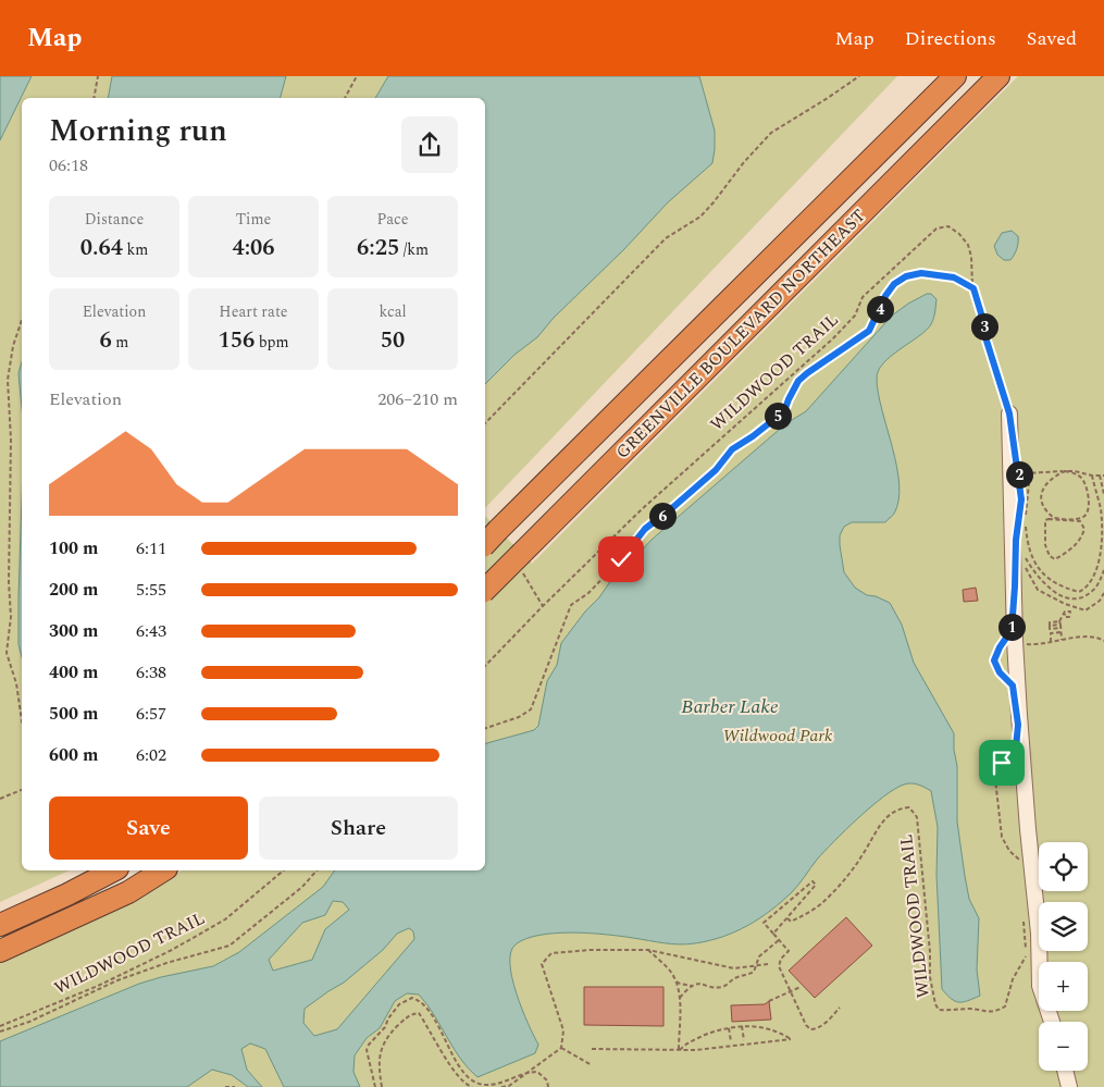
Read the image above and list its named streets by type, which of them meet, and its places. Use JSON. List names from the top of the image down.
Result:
{
  "streets": {
    "highway": ["GREENVILLE BOULEVARD NORTHEAST"],
    "path": ["WILDWOOD TRAIL"]
  },
  "water": ["Barber Lake"],
  "parks": ["Wildwood Park"],
  "page": {
    "header": "Map",
    "nav": ["Map", "Directions", "Saved"],
    "heading": ["Morning run", "06:18"],
    "stats": [
      ["Distance", "0.64 km"],
      ["Time", "4:06"],
      ["Pace", "6:25 /km"],
      ["Elevation", "6 m"],
      ["Heart rate", "156 bpm"],
      ["kcal", "50"]
    ],
    "pins": [
      "4",
      "3",
      "5",
      "2",
      "6",
      "1"
    ],
    "chart": ["Elevation", "206–210 m"],
    "list": [
      {
        "name": "100 m",
        "note": "6:11"
      },
      {
        "name": "200 m",
        "note": "5:55"
      },
      {
        "name": "300 m",
        "note": "6:43"
      },
      {
        "name": "400 m",
        "note": "6:38"
      },
      {
        "name": "500 m",
        "note": "6:57"
      },
      {
        "name": "600 m",
        "note": "6:02"
      }
    ],
    "buttons": ["Save", "Share"],
    "map_buttons": ["+", "−"]
  }
}
